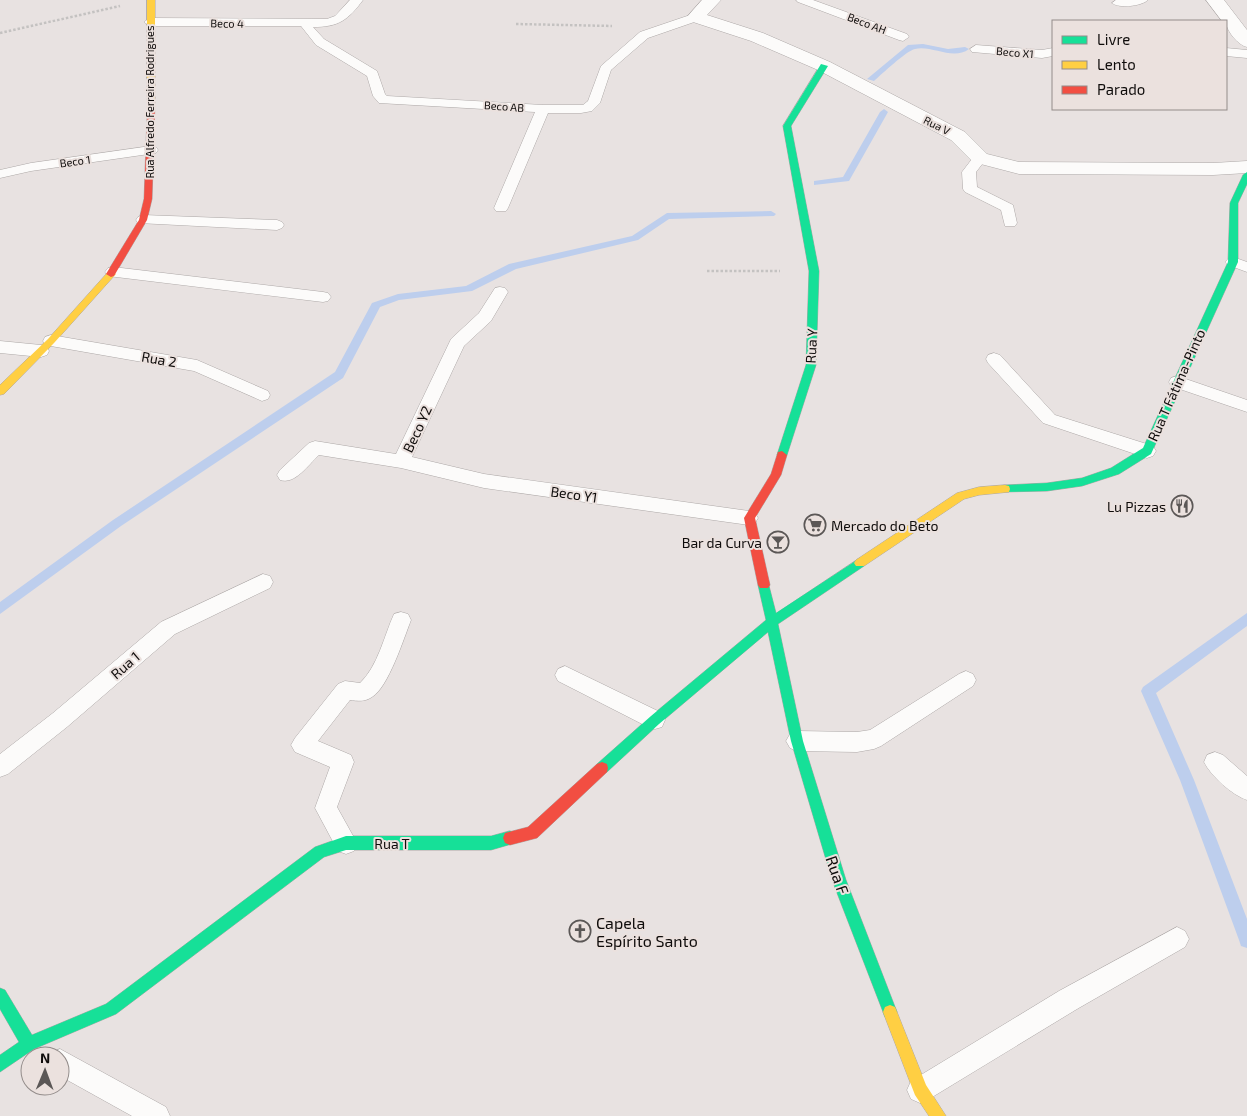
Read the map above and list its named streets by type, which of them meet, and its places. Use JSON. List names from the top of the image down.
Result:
{
  "streets": {
    "street": [
      "Rua Alfredo Ferreira Rodrigues",
      "Rua V",
      "Rua Y",
      "Rua T Fátima-Pinto",
      "Rua T",
      "Rua F"
    ],
    "lane": [
      "Beco 4",
      "Beco AH",
      "Beco X1",
      "Beco AB",
      "Beco 1",
      "Rua 2",
      "Beco Y2",
      "Beco Y1",
      "Rua 1"
    ]
  },
  "crossings": [
    ["Beco 4", "Rua Alfredo Ferreira Rodrigues"],
    ["Beco 4", "Beco AB"],
    ["Rua Alfredo Ferreira Rodrigues", "Beco 1"],
    ["Rua Alfredo Ferreira Rodrigues", "Rua 2"],
    ["Beco AB", "Rua V"],
    ["Rua V", "Rua Y"],
    ["Rua Y", "Beco Y1"],
    ["Rua T Fátima-Pinto", "Rua T"],
    ["Rua T Fátima-Pinto", "Rua F"],
    ["Beco Y2", "Beco Y1"],
    ["Rua T", "Rua F"]
  ],
  "places": {
    "restaurant": ["Lu Pizzas"],
    "supermarket": ["Mercado do Beto"],
    "bar": ["Bar da Curva"],
    "church": ["Capela Espírito Santo"]
  },
  "legend": ["Livre", "Lento", "Parado"],
  "north": "top"
}
